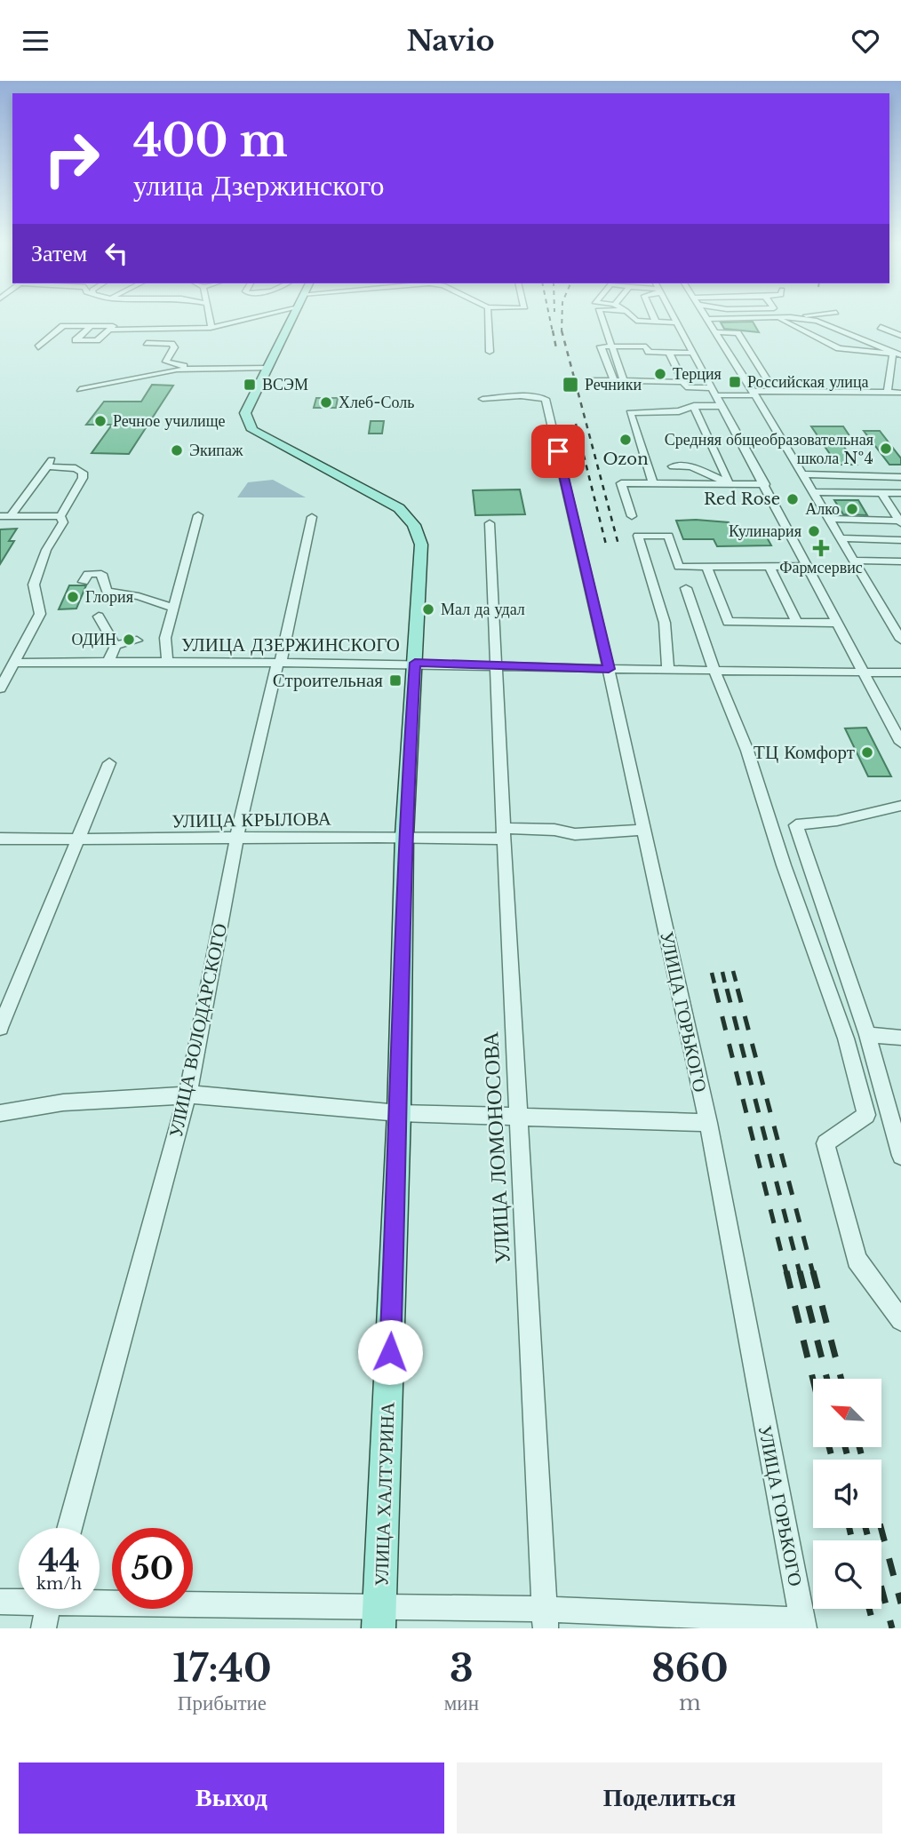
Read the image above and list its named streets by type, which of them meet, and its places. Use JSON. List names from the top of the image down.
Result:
{
  "streets": {
    "main road": ["УЛИЦА ХАЛТУРИНА"],
    "street": [
      "УЛИЦА ДЗЕРЖИНСКОГО",
      "УЛИЦА КРЫЛОВА",
      "УЛИЦА ГОРЬКОГО",
      "УЛИЦА ВОЛОДАРСКОГО",
      "УЛИЦА ЛОМОНОСОВА"
    ]
  },
  "crossings": [
    ["УЛИЦА ДЗЕРЖИНСКОГО", "УЛИЦА ГОРЬКОГО"],
    ["УЛИЦА ДЗЕРЖИНСКОГО", "УЛИЦА ВОЛОДАРСКОГО"],
    ["УЛИЦА ДЗЕРЖИНСКОГО", "УЛИЦА ЛОМОНОСОВА"],
    ["УЛИЦА ДЗЕРЖИНСКОГО", "УЛИЦА ХАЛТУРИНА"],
    ["УЛИЦА КРЫЛОВА", "УЛИЦА ГОРЬКОГО"],
    ["УЛИЦА КРЫЛОВА", "УЛИЦА ВОЛОДАРСКОГО"],
    ["УЛИЦА КРЫЛОВА", "УЛИЦА ЛОМОНОСОВА"],
    ["УЛИЦА КРЫЛОВА", "УЛИЦА ХАЛТУРИНА"]
  ],
  "places": {
    "other": [
      "Терция",
      "Хлеб-Соль",
      "Речное училище",
      "Ozon",
      "Средняя общеобразовательная школа №4",
      "Экипаж",
      "Red Rose",
      "Алко",
      "Кулинария",
      "Глория",
      "Мал да удал",
      "ОДИН",
      "ТЦ Комфорт"
    ],
    "transit": [
      "Российская улица",
      "ВСЭМ",
      "Речники",
      "Строительная"
    ],
    "health": ["Фармсервис"]
  },
  "north": "top left",
  "page": {
    "header": "Navio",
    "turn": ["400 m", "улица Дзержинского"],
    "then": "Затем",
    "speed": "44 km/h",
    "limit": "50",
    "eta": [
      "17:40",
      "Прибытие",
      "3",
      "мин",
      "860",
      "m"
    ],
    "buttons": ["Выход", "Поделиться"]
  }
}
